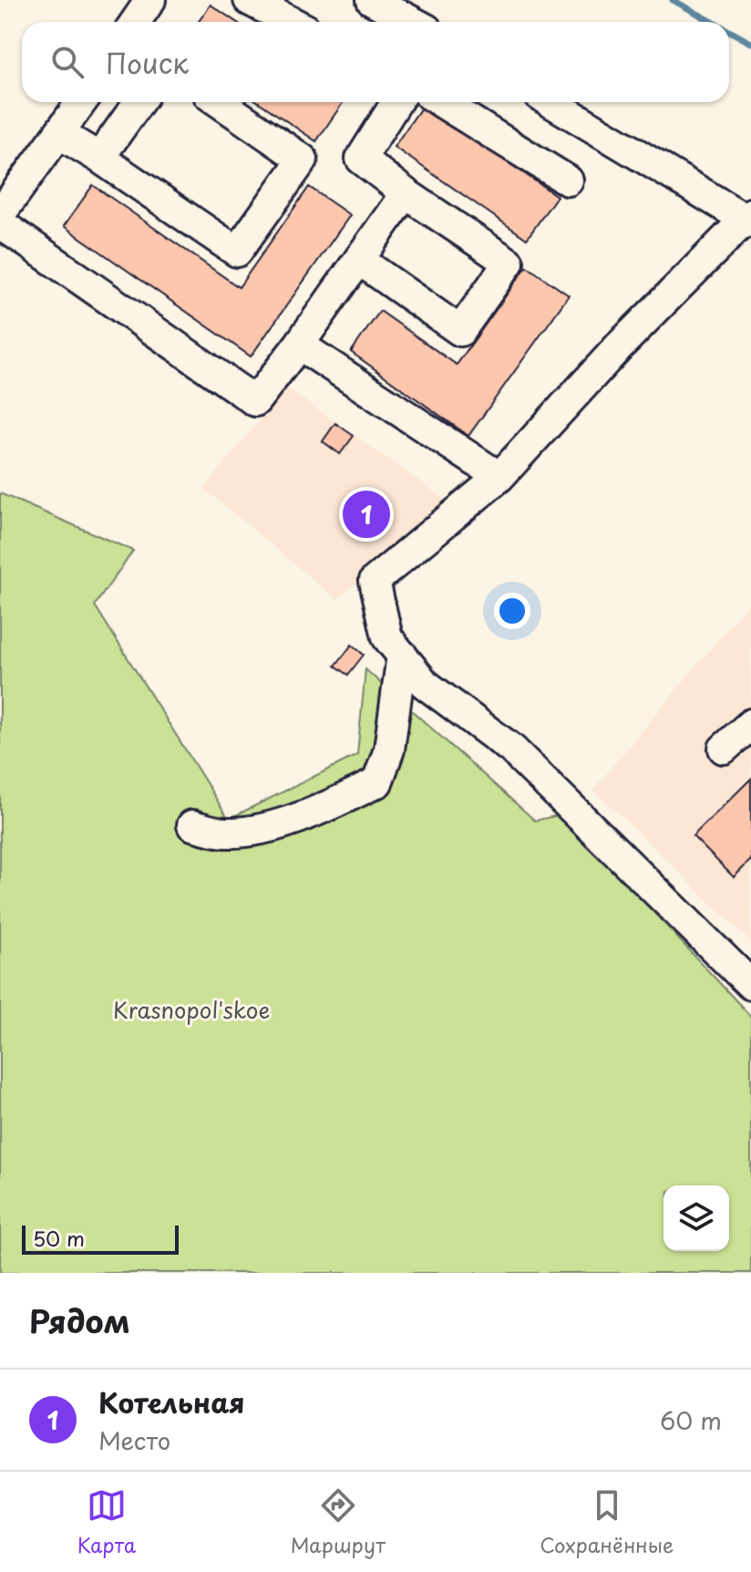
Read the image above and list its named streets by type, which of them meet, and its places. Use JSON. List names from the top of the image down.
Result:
{
  "parks": ["Krasnopol'skoe"],
  "scale_bar": "50 m",
  "page": {
    "search": "Поиск",
    "pins": "1",
    "scale": "50 m",
    "heading": "Рядом",
    "list": [
      {
        "mark": "1",
        "name": "Котельная",
        "note": "Место",
        "value": "60 m"
      }
    ],
    "nav": ["Карта", "Маршрут", "Сохранённые"]
  }
}
